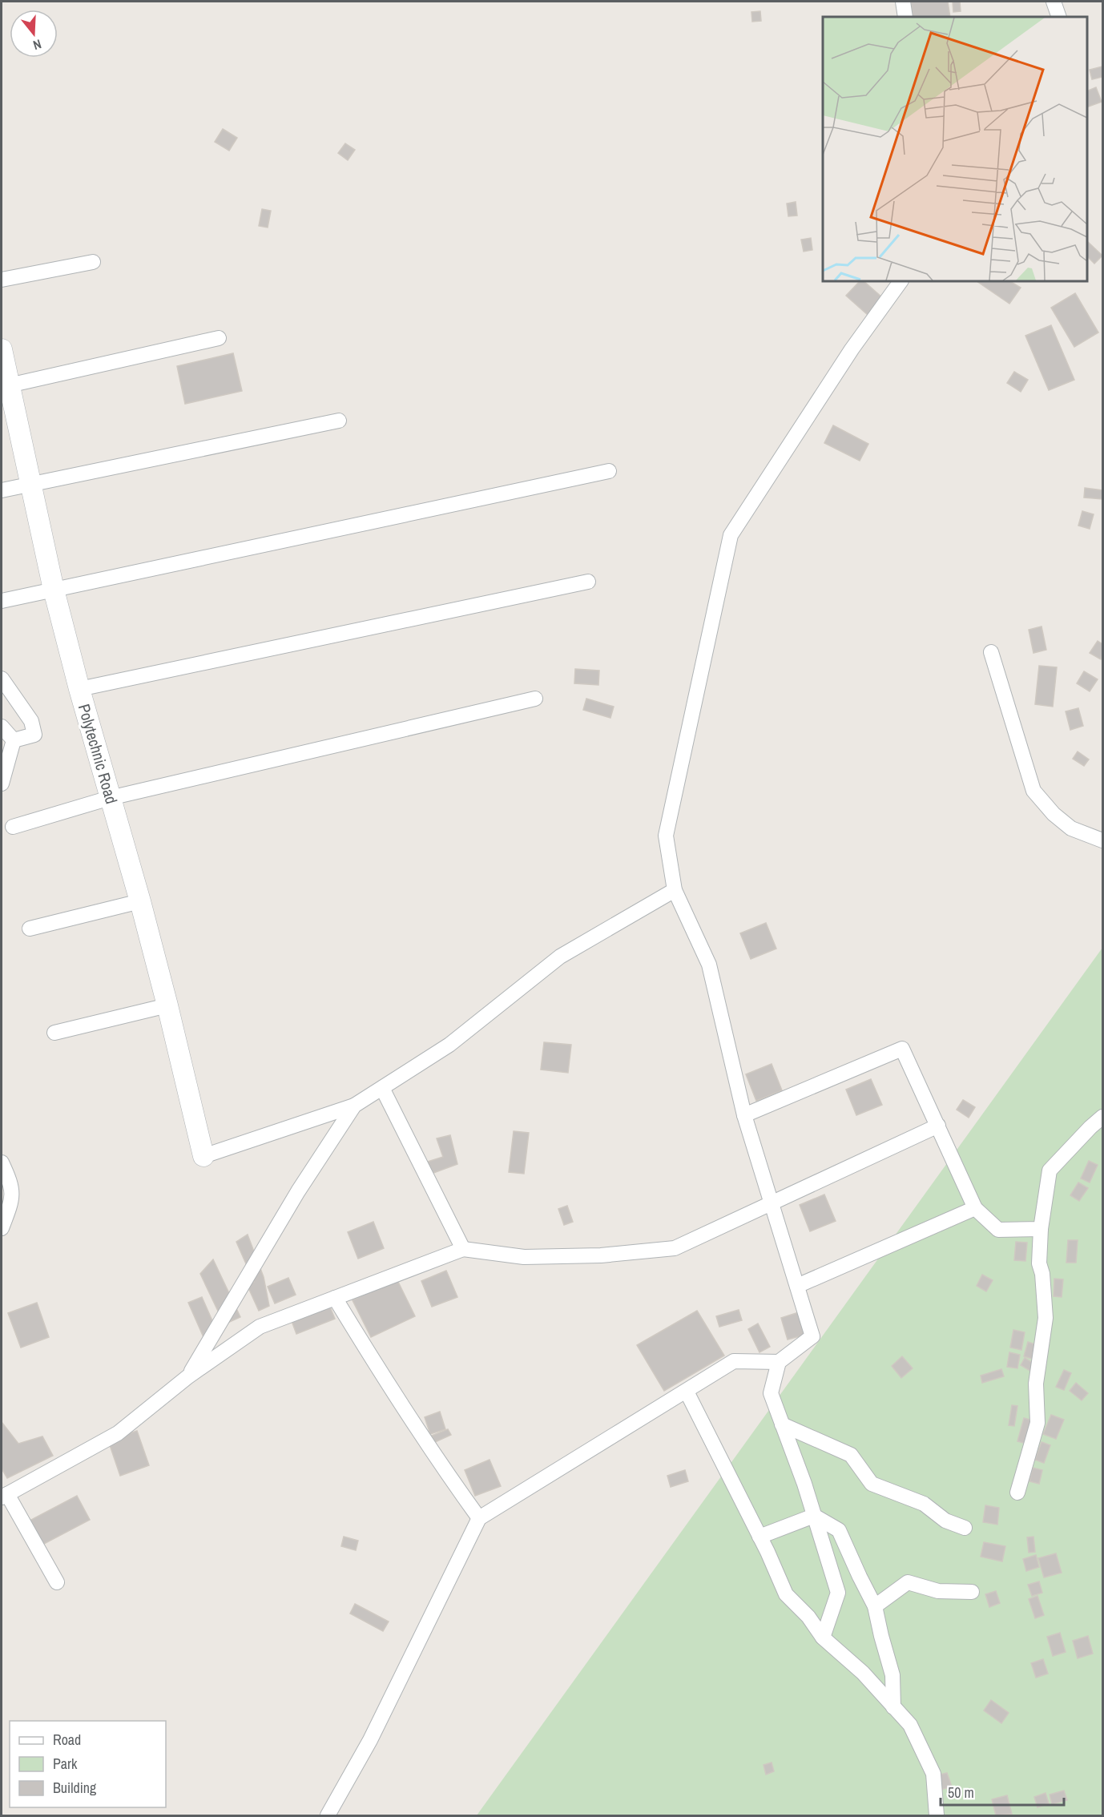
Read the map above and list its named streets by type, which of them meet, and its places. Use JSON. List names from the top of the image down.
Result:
{
  "streets": {
    "street": ["Polytechnic Road"]
  },
  "legend": ["Road", "Park", "Building"],
  "scale_bar": "50 m",
  "north": "bottom"
}
